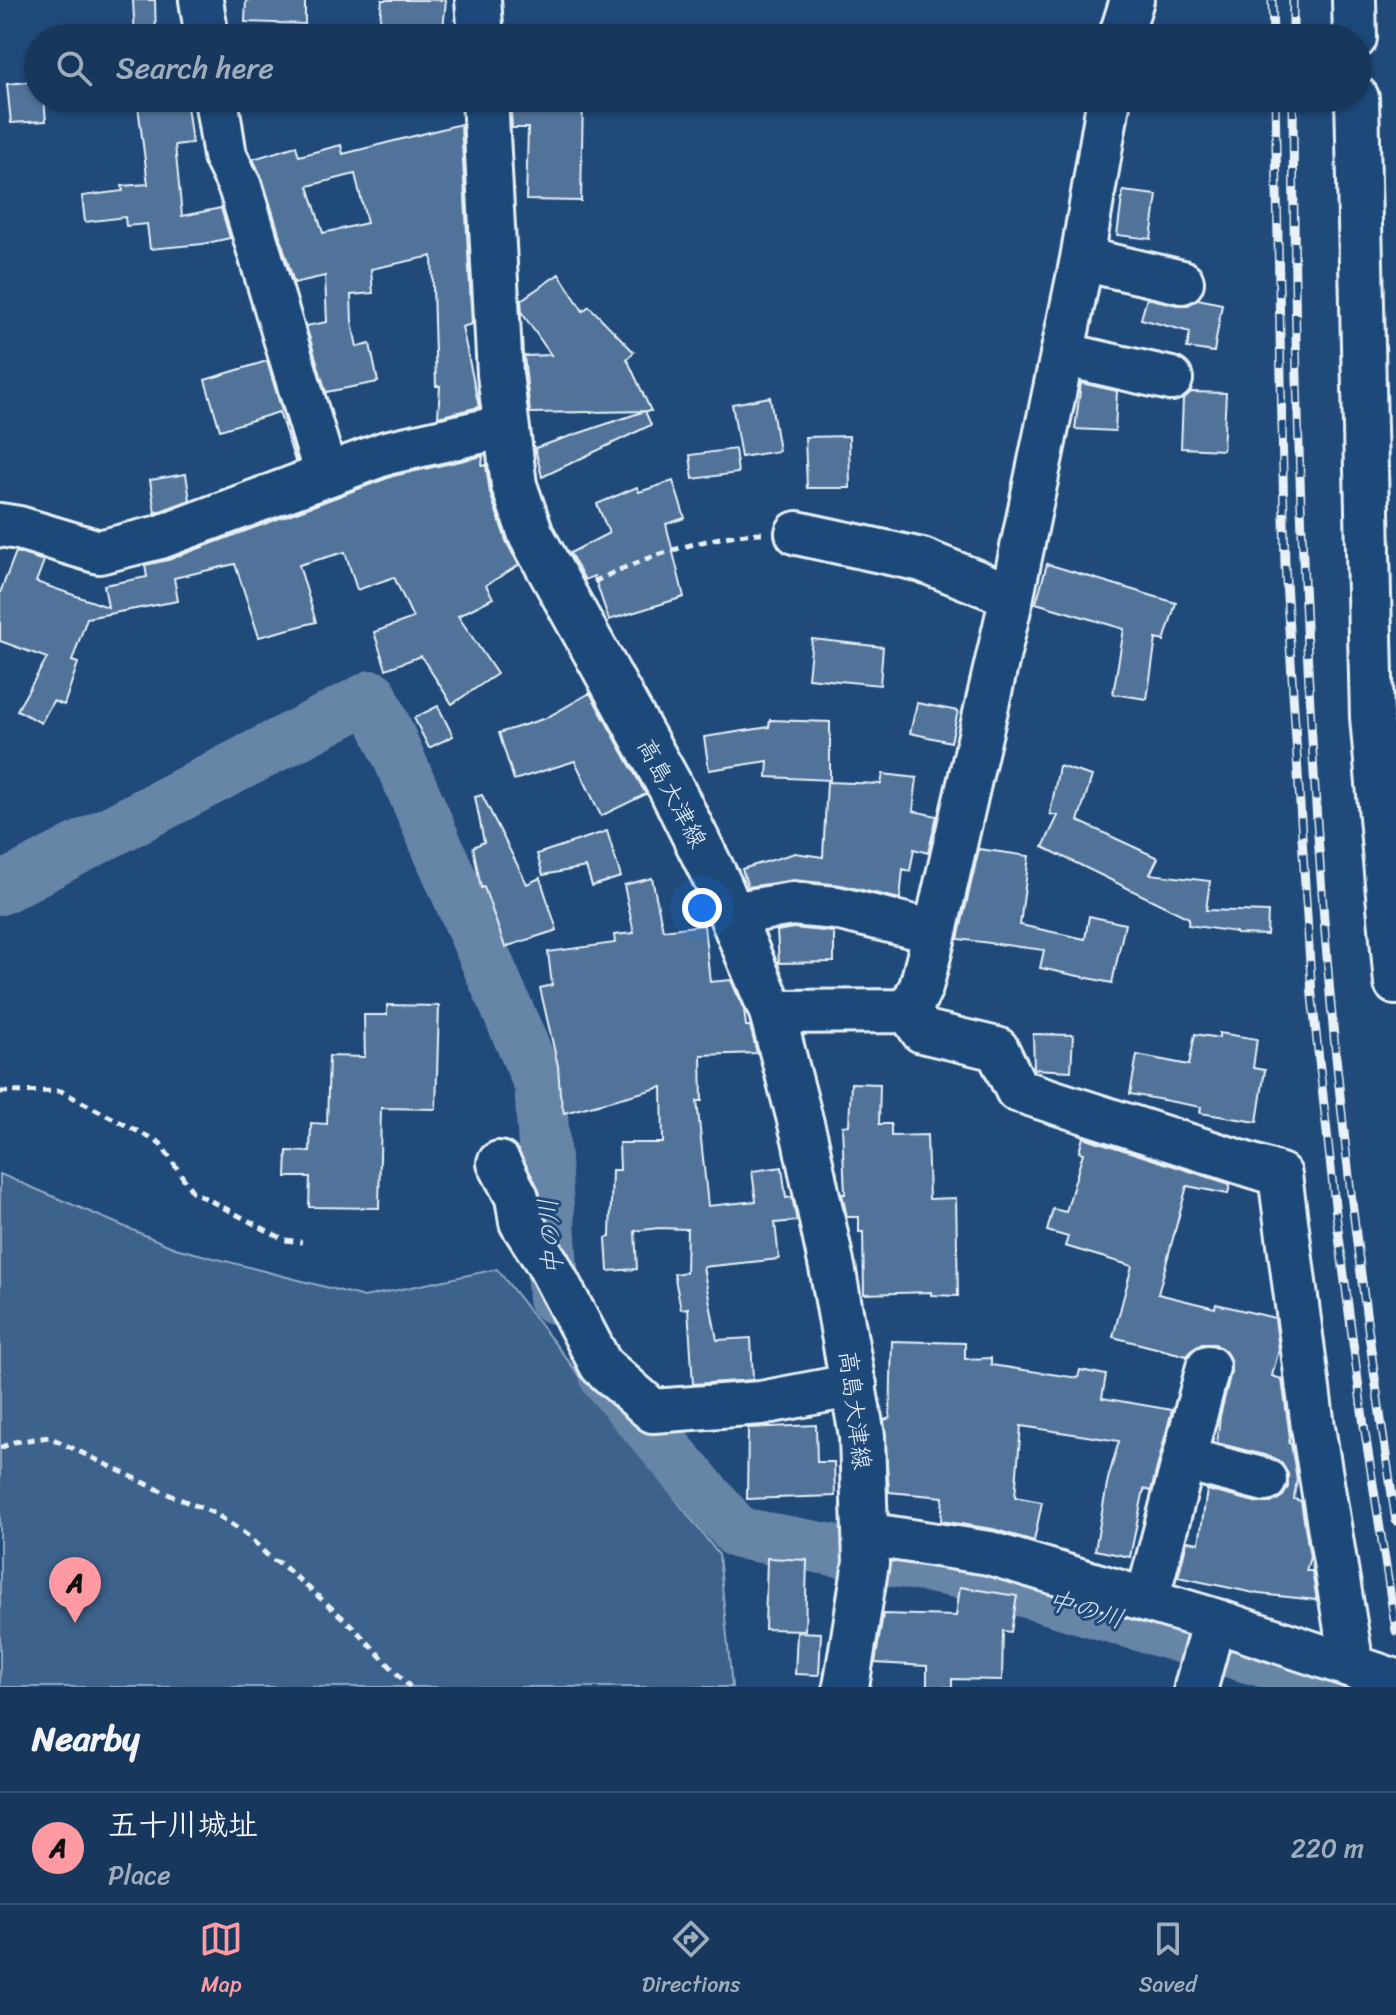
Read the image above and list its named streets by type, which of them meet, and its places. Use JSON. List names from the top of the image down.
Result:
{
  "streets": {
    "main road": ["高島大津線"]
  },
  "water": ["中の川"],
  "page": {
    "search": "Search here",
    "pins": "A",
    "heading": "Nearby",
    "list": [
      {
        "mark": "A",
        "name": "五十川城址",
        "note": "Place",
        "value": "220 m"
      }
    ],
    "nav": ["Map", "Directions", "Saved"]
  }
}
